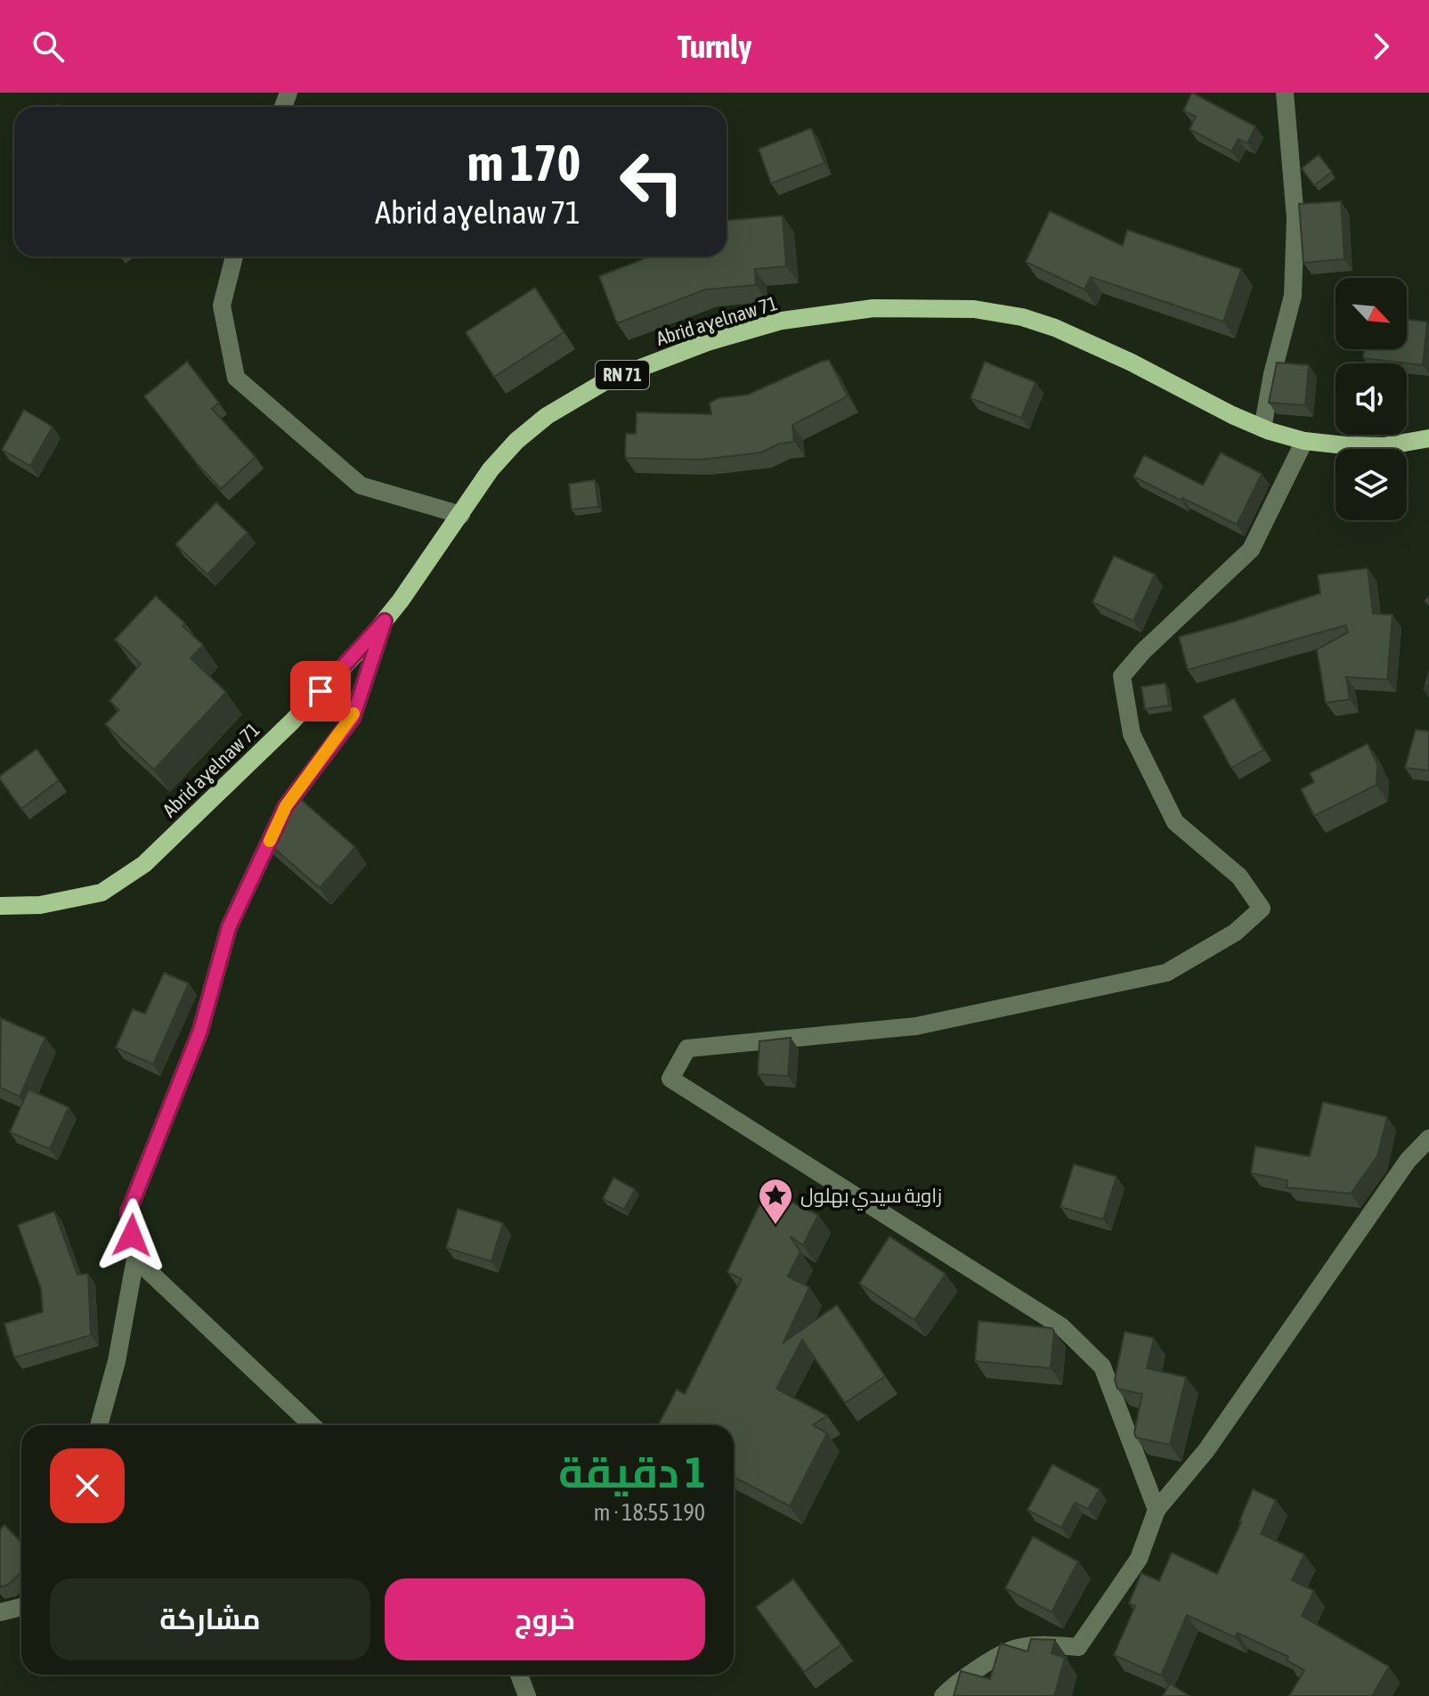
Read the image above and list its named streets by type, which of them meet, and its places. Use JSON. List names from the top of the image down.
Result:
{
  "streets": {
    "main road": ["Abrid aɣelnaw 71", "RN 71"]
  },
  "places": {
    "place": ["زاوية سيدي بهلول"]
  },
  "north": "bottom right",
  "page": {
    "header": "Turnly",
    "turn": ["170 m", "Abrid aɣelnaw 71"],
    "heading": ["1 دقيقة", "190 m · 18:55"],
    "buttons": ["خروج", "مشاركة"]
  }
}
